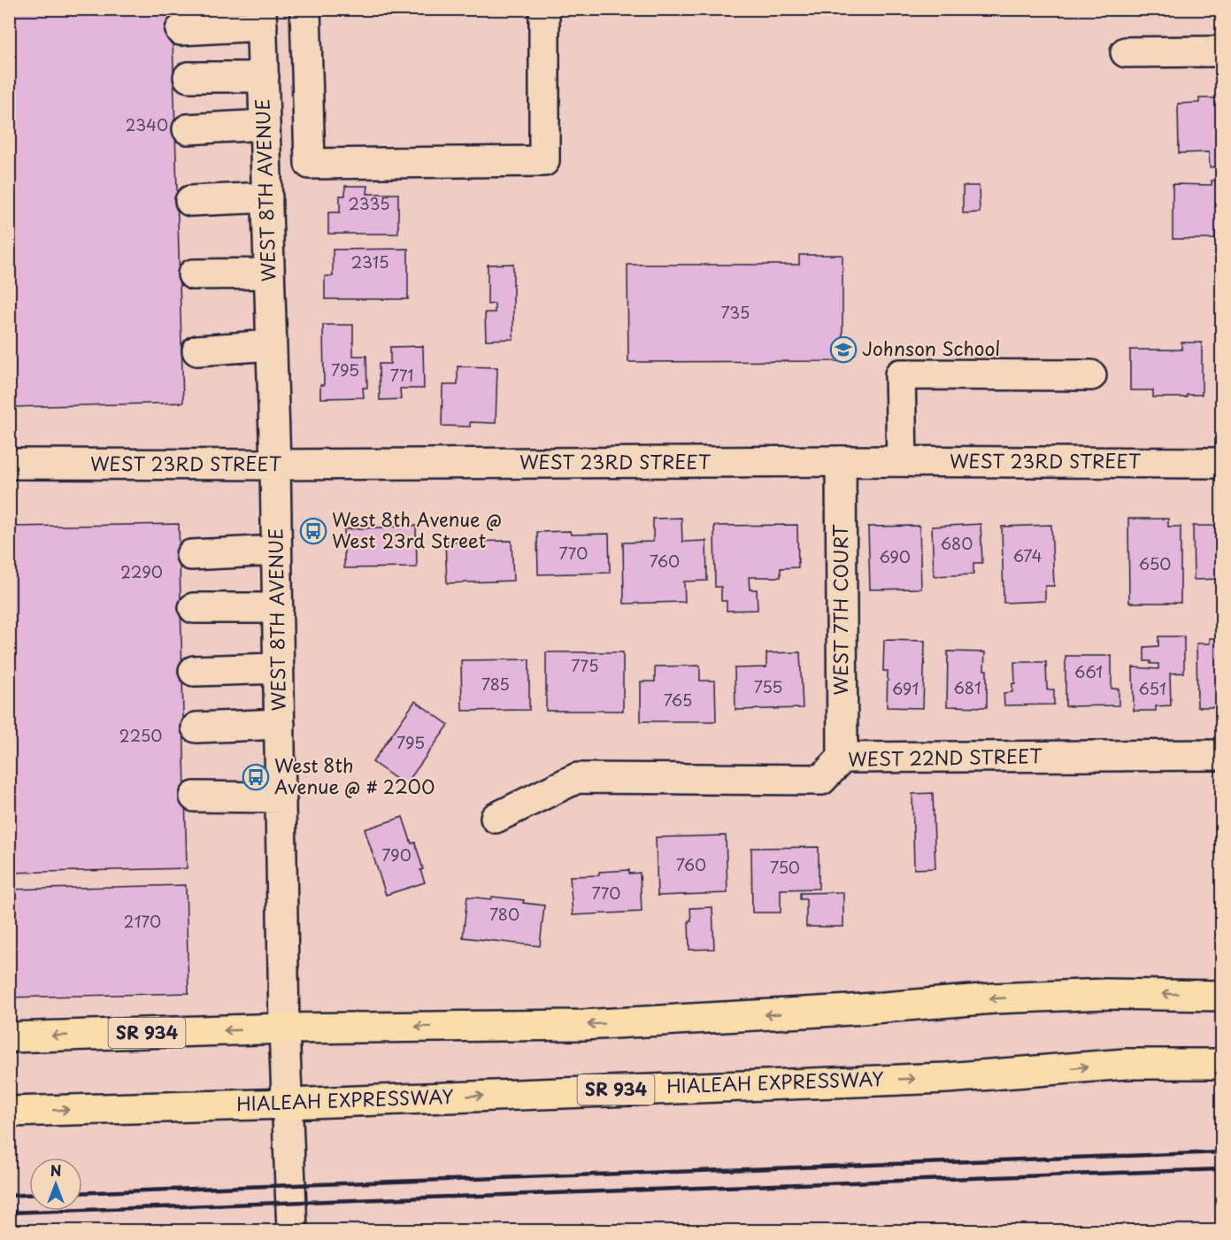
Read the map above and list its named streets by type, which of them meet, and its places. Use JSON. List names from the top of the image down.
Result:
{
  "streets": {
    "main road": ["SR 934", "HIALEAH EXPRESSWAY"],
    "street": [
      "WEST 8TH AVENUE",
      "WEST 23RD STREET",
      "WEST 7TH COURT",
      "WEST 22ND STREET"
    ]
  },
  "crossings": [
    ["WEST 8TH AVENUE", "WEST 23RD STREET"],
    ["WEST 8TH AVENUE", "SR 934"],
    ["WEST 8TH AVENUE", "HIALEAH EXPRESSWAY"],
    ["WEST 23RD STREET", "WEST 7TH COURT"],
    ["WEST 7TH COURT", "WEST 22ND STREET"]
  ],
  "places": {
    "school or university": ["Johnson School"],
    "bus stop": ["West 8th Avenue @ West 23rd Street", "West 8th Avenue @ # 2200"]
  },
  "house_numbers": [
    "2340",
    "2335",
    "2315",
    "735",
    "795",
    "771",
    "680",
    "770",
    "674",
    "690",
    "760",
    "650",
    "2290",
    "775",
    "661",
    "785",
    "755",
    "681",
    "691",
    "651",
    "765",
    "2250",
    "795",
    "790",
    "760",
    "750",
    "770",
    "780",
    "2170"
  ],
  "north": "top"
}
